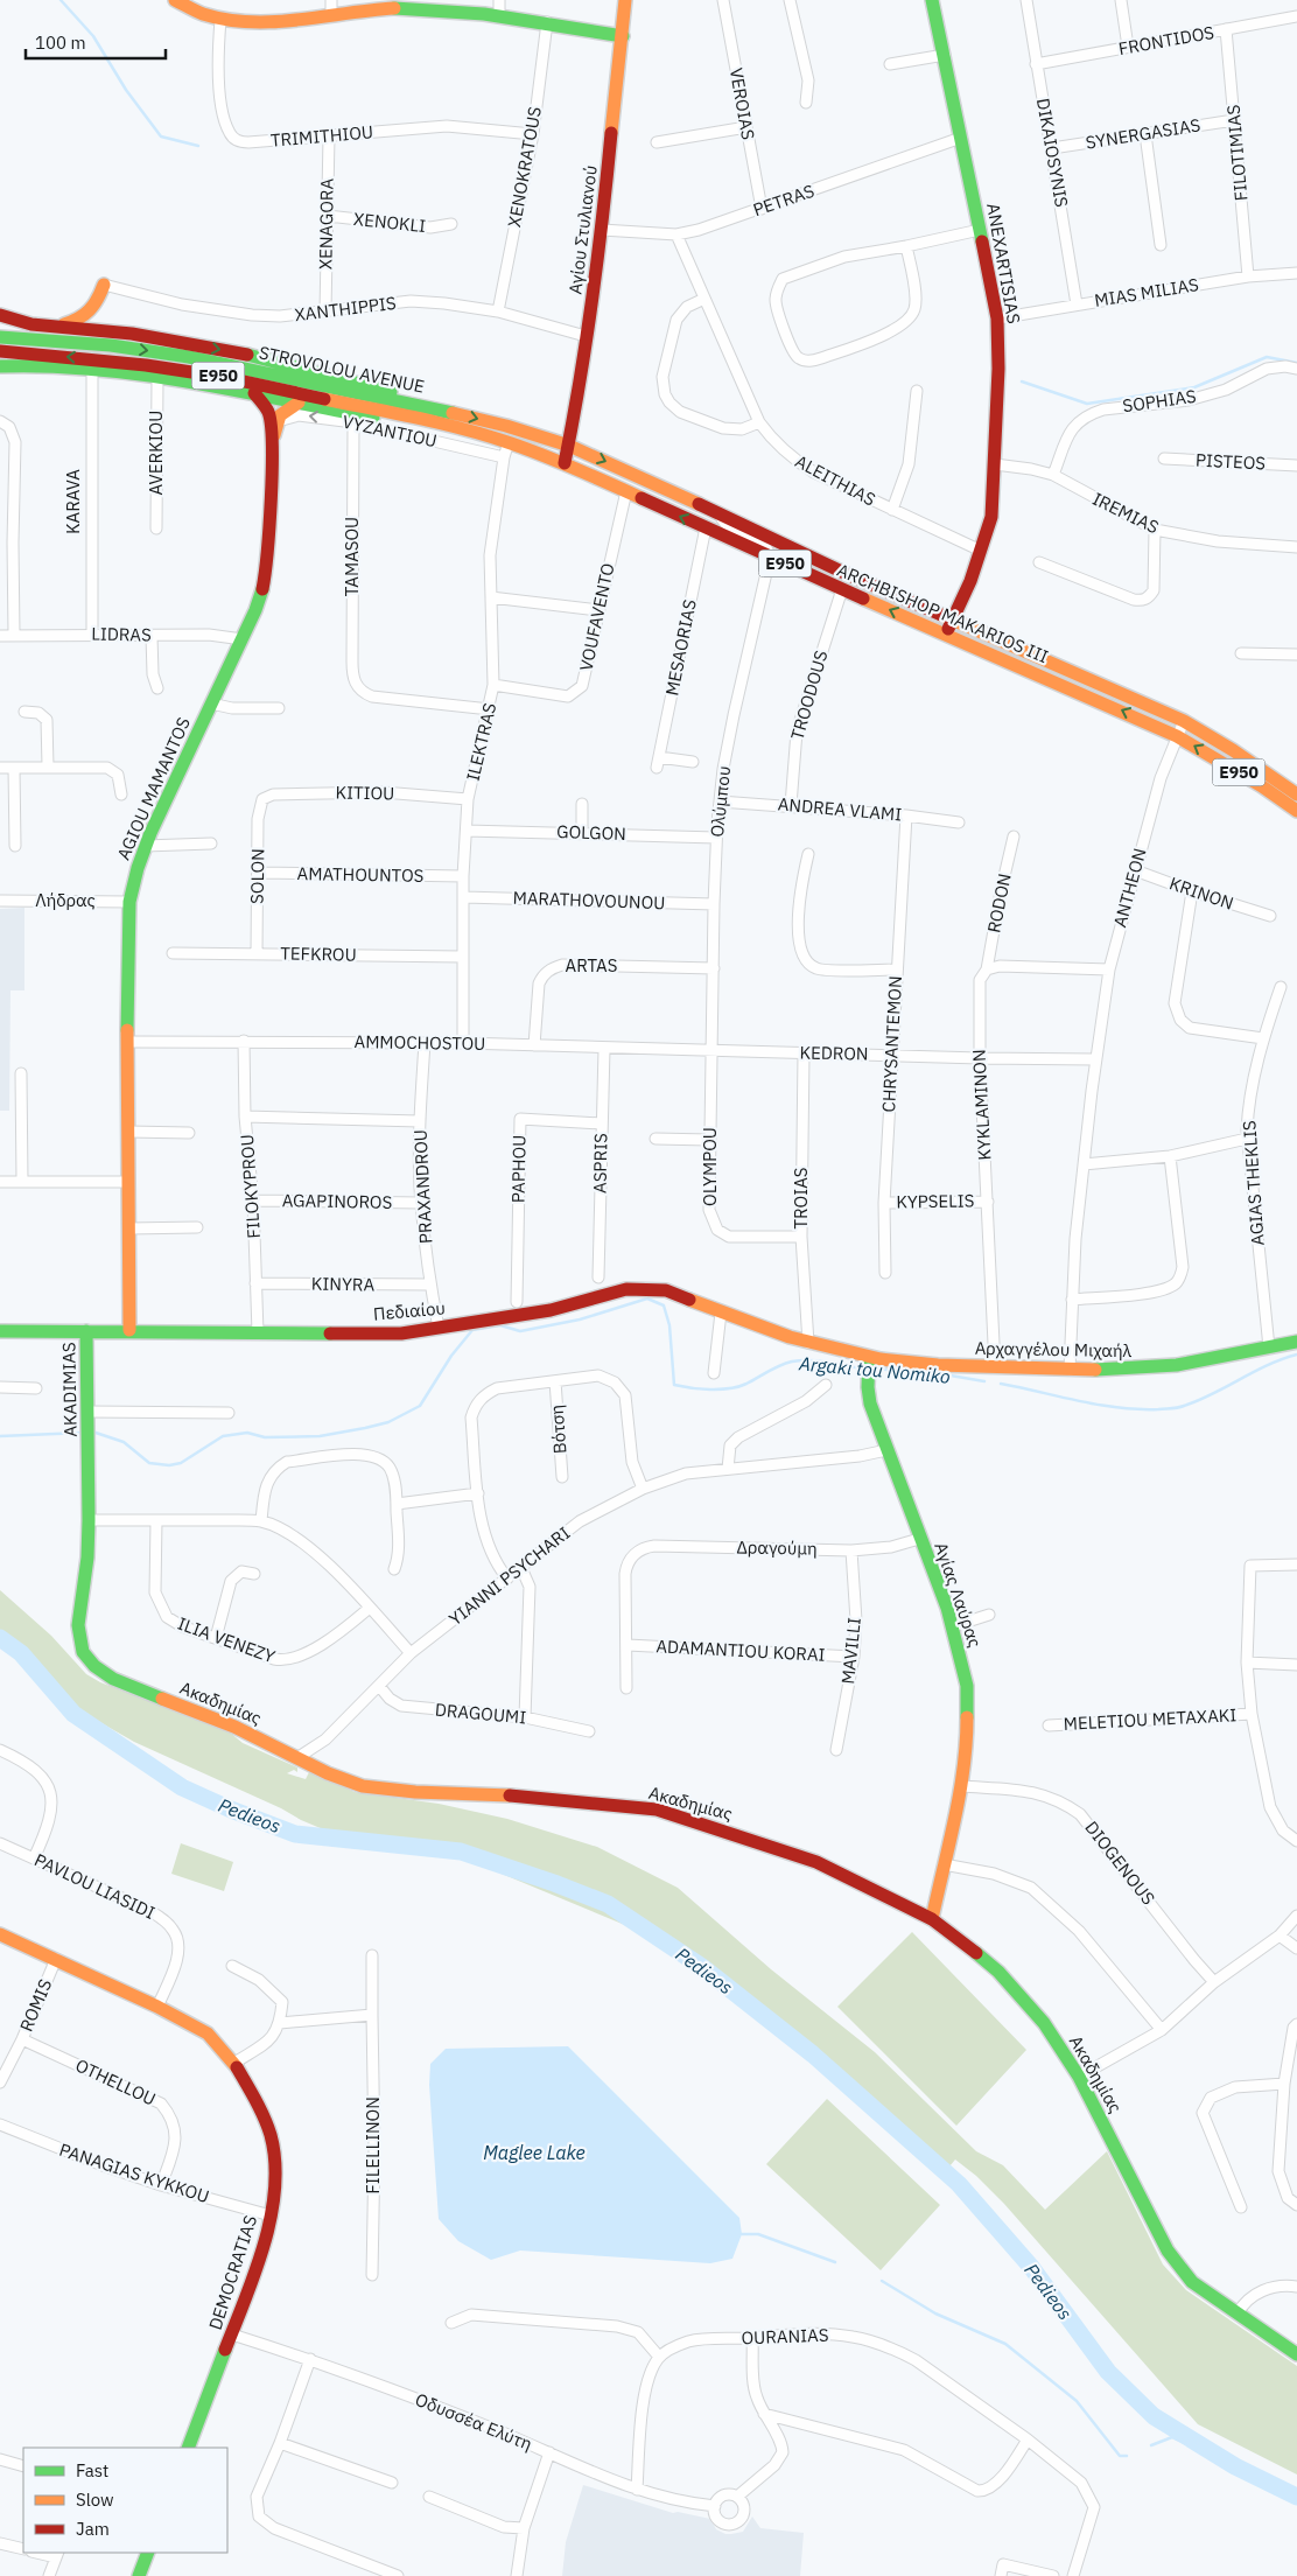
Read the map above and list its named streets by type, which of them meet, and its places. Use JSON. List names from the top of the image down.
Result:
{
  "streets": {
    "street": [
      "FRONTIDOS",
      "VEROIAS",
      "SYNERGASIAS",
      "TRIMITHIOU",
      "DIKAIOSYNIS",
      "FILOTIMIAS",
      "XENOKRATOUS",
      "PETRAS",
      "XENOKLI",
      "XENAGORA",
      "Αγίου Στυλιανού",
      "ANEXARTISIAS",
      "MIAS MILIAS",
      "XANTHIPPIS",
      "STROVOLOU AVENUE",
      "E950",
      "SOPHIAS",
      "VYZANTIOU",
      "AVERKIOU",
      "PISTEOS",
      "ALEITHIAS",
      "KARAVA",
      "IREMIAS",
      "TAMASOU",
      "ARCHBISHOP MAKARIOS III",
      "VOUFAVENTO",
      "LIDRAS",
      "MESAORIAS",
      "TROODOUS",
      "ILEKTRAS",
      "AGIOU MAMANTOS",
      "KITIOU",
      "Ολύμπου",
      "ANDREA VLAMI",
      "GOLGON",
      "AMATHOUNTOS",
      "SOLON",
      "ANTHEON",
      "KRINON",
      "Λήδρας",
      "MARATHOVOUNOU",
      "RODON",
      "TEFKROU",
      "ARTAS",
      "AMMOCHOSTOU",
      "CHRYSANTEMON",
      "KEDRON",
      "KYKLAMINON",
      "ASPRIS",
      "OLYMPOU",
      "PAPHOU",
      "AGIAS THEKLIS",
      "FILOKYPROU",
      "PRAXANDROU",
      "TROIAS",
      "AGAPINOROS",
      "KYPSELIS",
      "KINYRA",
      "Πεδιαίου",
      "Αρχαγγέλου Μιχαήλ",
      "AKADIMIAS",
      "Βότση",
      "Δραγούμη",
      "YIANNI PSYCHARI",
      "Αγίας Λαύρας",
      "ILIA VENEZY",
      "ADAMANTIOU KORAI",
      "MAVILLI",
      "Ακαδημίας",
      "DRAGOUMI",
      "MELETIOU METAXAKI",
      "DIOGENOUS",
      "PAVLOU LIASIDI",
      "ROMIS",
      "OTHELLOU",
      "FILELLINON",
      "PANAGIAS KYKKOU",
      "DEMOCRATIAS",
      "OURANIAS",
      "Οδυσσέα Ελύτη"
    ]
  },
  "crossings": [
    ["FRONTIDOS", "DIKAIOSYNIS"],
    ["FRONTIDOS", "FILOTIMIAS"],
    ["VEROIAS", "PETRAS"],
    ["SYNERGASIAS", "DIKAIOSYNIS"],
    ["SYNERGASIAS", "FILOTIMIAS"],
    ["TRIMITHIOU", "XENOKRATOUS"],
    ["TRIMITHIOU", "XENAGORA"],
    ["DIKAIOSYNIS", "MIAS MILIAS"],
    ["FILOTIMIAS", "MIAS MILIAS"],
    ["XENOKRATOUS", "XANTHIPPIS"],
    ["PETRAS", "Αγίου Στυλιανού"],
    ["PETRAS", "ANEXARTISIAS"],
    ["PETRAS", "ALEITHIAS"],
    ["XENOKLI", "XENAGORA"],
    ["XENAGORA", "XANTHIPPIS"],
    ["Αγίου Στυλιανού", "XANTHIPPIS"],
    ["Αγίου Στυλιανού", "STROVOLOU AVENUE"],
    ["Αγίου Στυλιανού", "ARCHBISHOP MAKARIOS III"],
    ["ANEXARTISIAS", "MIAS MILIAS"],
    ["ANEXARTISIAS", "ALEITHIAS"],
    ["ANEXARTISIAS", "IREMIAS"],
    ["ANEXARTISIAS", "ARCHBISHOP MAKARIOS III"],
    ["STROVOLOU AVENUE", "E950"],
    ["STROVOLOU AVENUE", "ARCHBISHOP MAKARIOS III"],
    ["STROVOLOU AVENUE", "ILEKTRAS"],
    ["E950", "AVERKIOU"],
    ["E950", "KARAVA"],
    ["E950", "AGIOU MAMANTOS"],
    ["SOPHIAS", "IREMIAS"],
    ["VYZANTIOU", "TAMASOU"],
    ["VYZANTIOU", "ILEKTRAS"],
    ["VYZANTIOU", "AGIOU MAMANTOS"],
    ["KARAVA", "LIDRAS"],
    ["TAMASOU", "ILEKTRAS"],
    ["ARCHBISHOP MAKARIOS III", "VOUFAVENTO"],
    ["ARCHBISHOP MAKARIOS III", "MESAORIAS"],
    ["ARCHBISHOP MAKARIOS III", "TROODOUS"],
    ["ARCHBISHOP MAKARIOS III", "Ολύμπου"],
    ["ARCHBISHOP MAKARIOS III", "ANTHEON"],
    ["VOUFAVENTO", "ILEKTRAS"],
    ["LIDRAS", "AGIOU MAMANTOS"],
    ["TROODOUS", "ANDREA VLAMI"],
    ["ILEKTRAS", "KITIOU"],
    ["ILEKTRAS", "GOLGON"],
    ["ILEKTRAS", "AMATHOUNTOS"],
    ["ILEKTRAS", "MARATHOVOUNOU"],
    ["ILEKTRAS", "TEFKROU"],
    ["ILEKTRAS", "AMMOCHOSTOU"],
    ["AGIOU MAMANTOS", "Λήδρας"],
    ["AGIOU MAMANTOS", "AMMOCHOSTOU"],
    ["AGIOU MAMANTOS", "Πεδιαίου"],
    ["KITIOU", "SOLON"],
    ["Ολύμπου", "ANDREA VLAMI"],
    ["Ολύμπου", "GOLGON"],
    ["Ολύμπου", "MARATHOVOUNOU"],
    ["Ολύμπου", "ARTAS"],
    ["Ολύμπου", "AMMOCHOSTOU"],
    ["Ολύμπου", "KEDRON"],
    ["Ολύμπου", "OLYMPOU"],
    ["ANDREA VLAMI", "CHRYSANTEMON"],
    ["AMATHOUNTOS", "SOLON"],
    ["SOLON", "TEFKROU"],
    ["ANTHEON", "KRINON"],
    ["ANTHEON", "KEDRON"],
    ["RODON", "KYKLAMINON"],
    ["ARTAS", "AMMOCHOSTOU"],
    ["AMMOCHOSTOU", "KEDRON"],
    ["AMMOCHOSTOU", "ASPRIS"],
    ["AMMOCHOSTOU", "OLYMPOU"],
    ["AMMOCHOSTOU", "FILOKYPROU"],
    ["AMMOCHOSTOU", "PRAXANDROU"],
    ["CHRYSANTEMON", "KEDRON"],
    ["CHRYSANTEMON", "KYPSELIS"],
    ["KEDRON", "KYKLAMINON"],
    ["KEDRON", "OLYMPOU"],
    ["KEDRON", "TROIAS"],
    ["KYKLAMINON", "KYPSELIS"],
    ["KYKLAMINON", "Αρχαγγέλου Μιχαήλ"],
    ["ASPRIS", "PAPHOU"],
    ["OLYMPOU", "TROIAS"],
    ["AGIAS THEKLIS", "Αρχαγγέλου Μιχαήλ"],
    ["FILOKYPROU", "AGAPINOROS"],
    ["FILOKYPROU", "KINYRA"],
    ["FILOKYPROU", "Πεδιαίου"],
    ["PRAXANDROU", "AGAPINOROS"],
    ["PRAXANDROU", "KINYRA"],
    ["PRAXANDROU", "Πεδιαίου"],
    ["TROIAS", "Πεδιαίου"],
    ["TROIAS", "Αρχαγγέλου Μιχαήλ"],
    ["Πεδιαίου", "Αρχαγγέλου Μιχαήλ"],
    ["Πεδιαίου", "AKADIMIAS"],
    ["Αρχαγγέλου Μιχαήλ", "Αγίας Λαύρας"],
    ["AKADIMIAS", "Ακαδημίας"],
    ["Δραγούμη", "Αγίας Λαύρας"],
    ["Δραγούμη", "ADAMANTIOU KORAI"],
    ["Δραγούμη", "MAVILLI"],
    ["YIANNI PSYCHARI", "Αγίας Λαύρας"],
    ["YIANNI PSYCHARI", "Ακαδημίας"],
    ["YIANNI PSYCHARI", "DRAGOUMI"],
    ["Αγίας Λαύρας", "Ακαδημίας"],
    ["Αγίας Λαύρας", "DIOGENOUS"],
    ["ADAMANTIOU KORAI", "MAVILLI"],
    ["PAVLOU LIASIDI", "DEMOCRATIAS"],
    ["ROMIS", "OTHELLOU"],
    ["ROMIS", "DEMOCRATIAS"],
    ["OTHELLOU", "PANAGIAS KYKKOU"],
    ["PANAGIAS KYKKOU", "DEMOCRATIAS"],
    ["DEMOCRATIAS", "Οδυσσέα Ελύτη"]
  ],
  "water": ["Argaki tou Nomiko", "Pedieos", "Maglee Lake"],
  "legend": ["Fast", "Slow", "Jam"],
  "scale_bar": "100 m"
}
